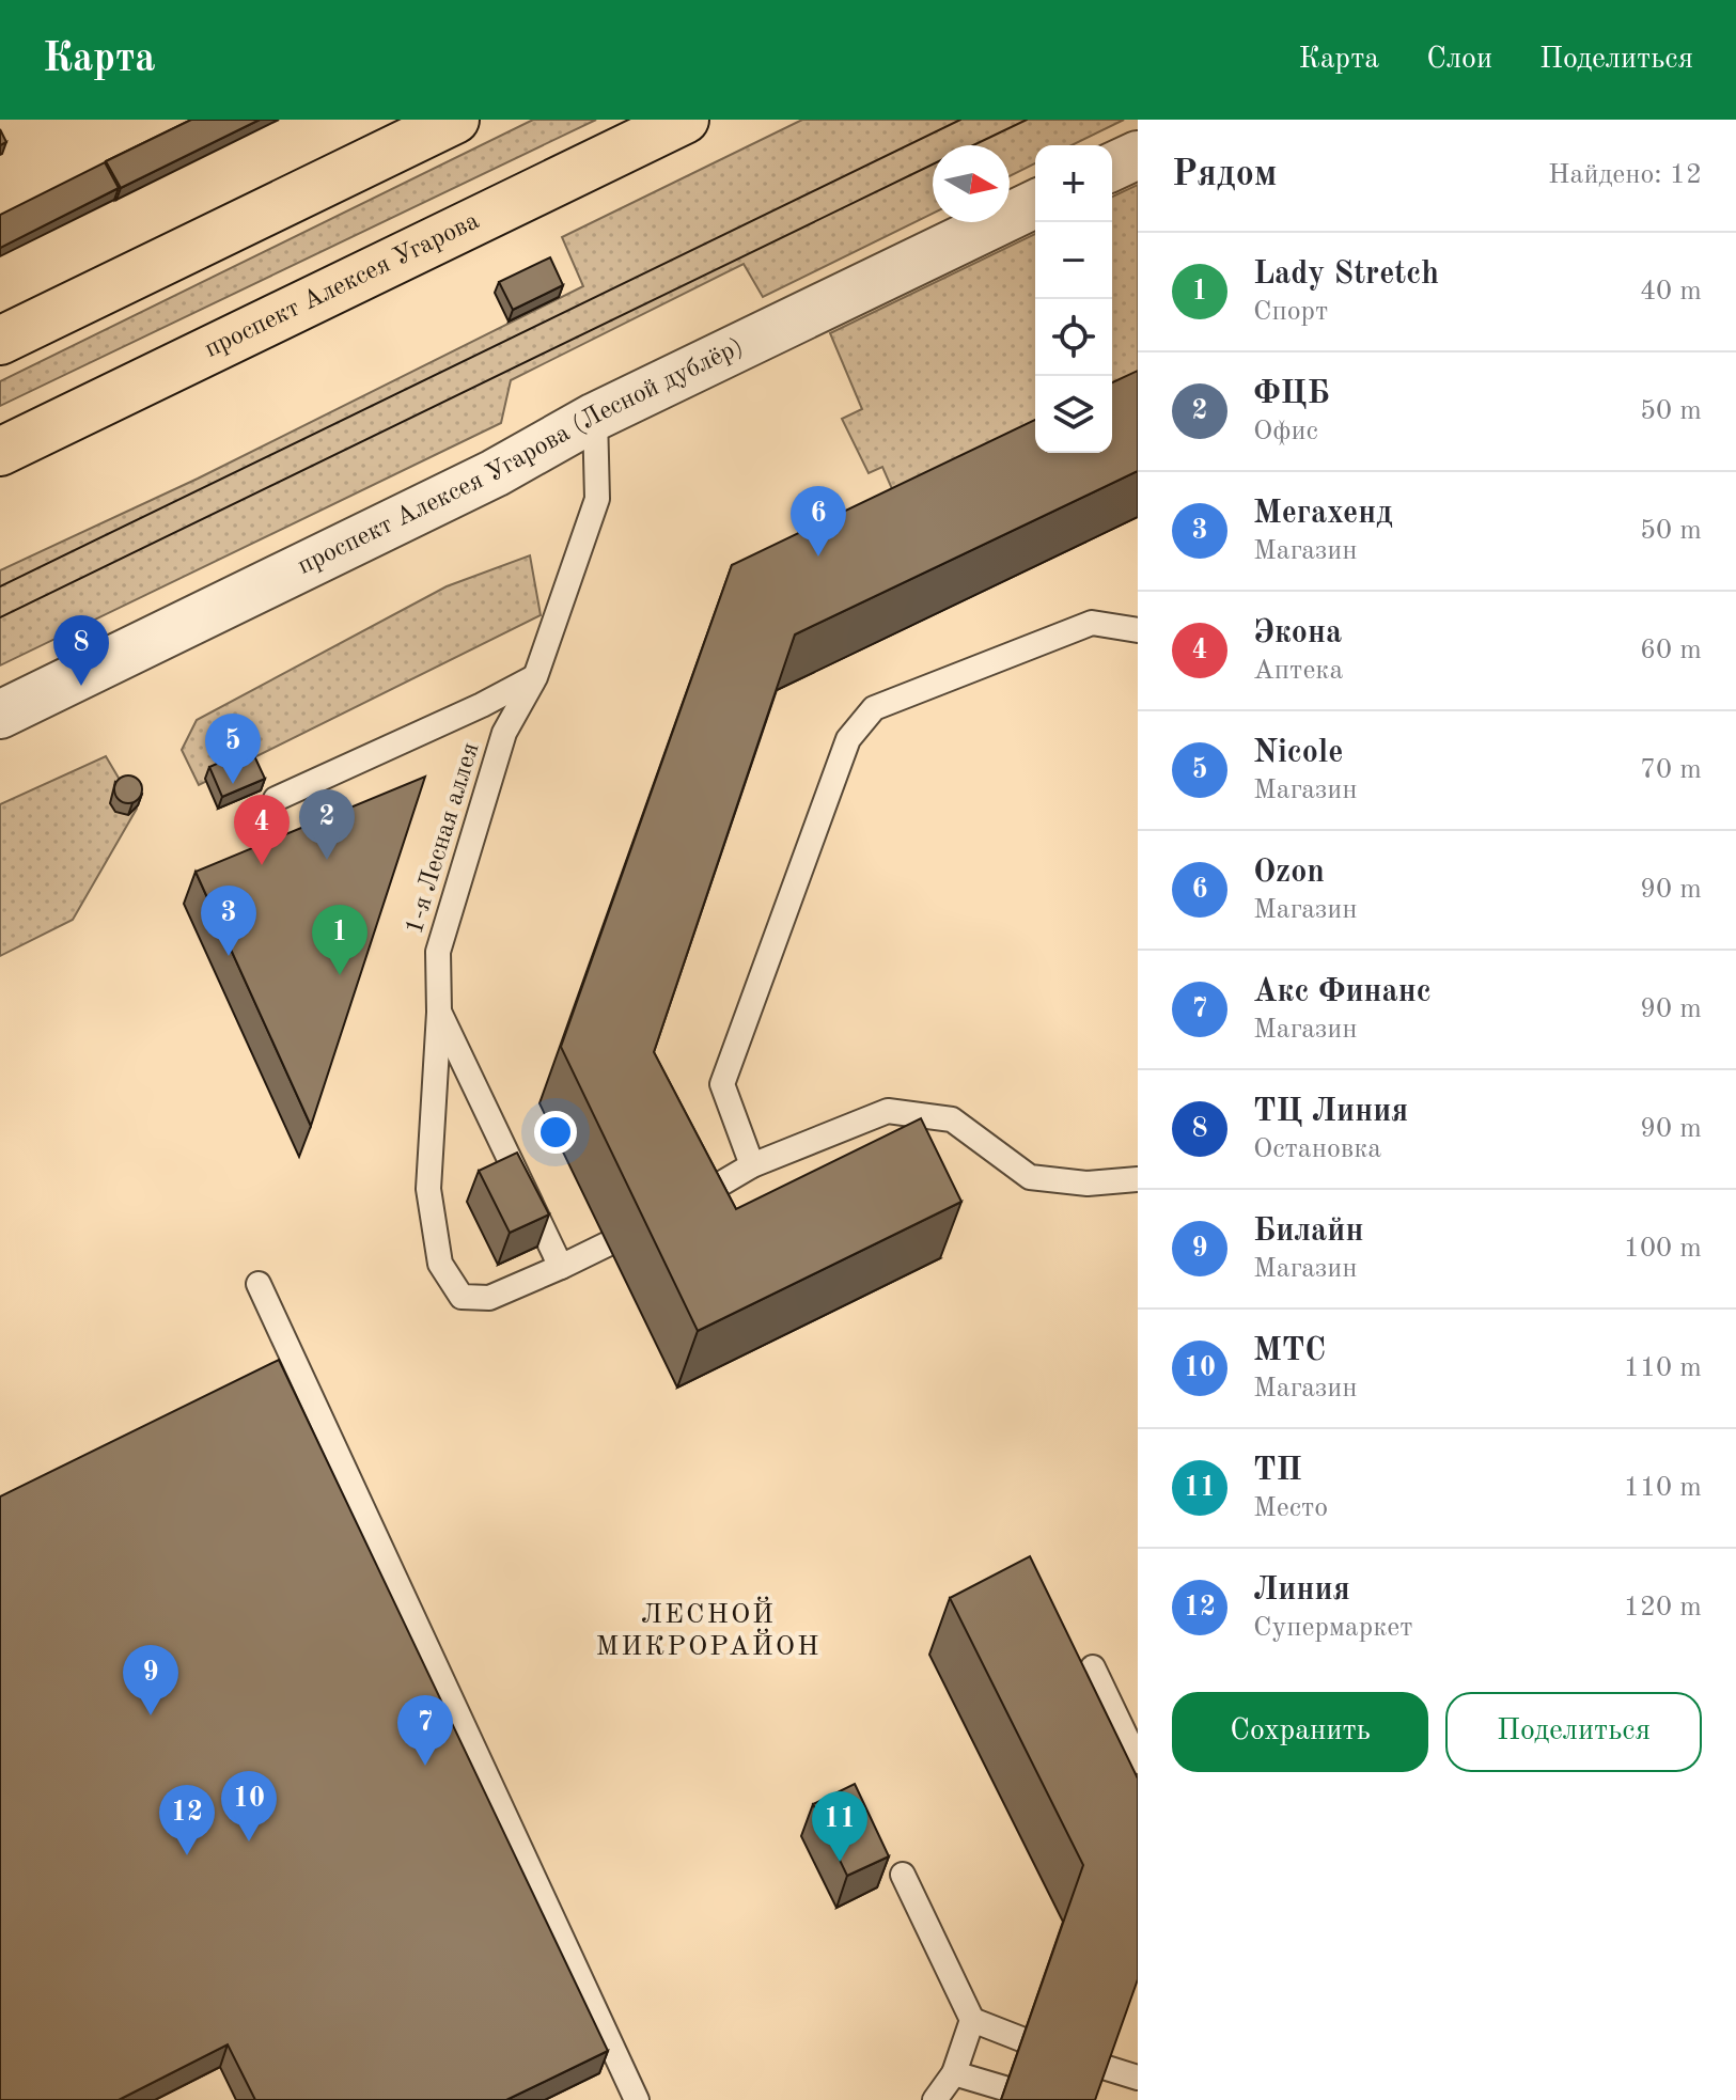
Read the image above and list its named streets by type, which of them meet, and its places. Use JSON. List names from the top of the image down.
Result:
{
  "streets": {
    "main road": ["проспект Алексея Угарова"],
    "street": ["проспект Алексея Угарова (Лесной дублёр)"],
    "lane": ["1-я Лесная аллея"]
  },
  "crossings": [
    ["проспект Алексея Угарова (Лесной дублёр)", "1-я Лесная аллея"]
  ],
  "districts": ["ЛЕСНОЙ МИКРОРАЙОН"],
  "north": "right",
  "page": {
    "header": "Карта",
    "nav": ["Карта", "Слои", "Поделиться"],
    "heading": ["Рядом", "Найдено: 12"],
    "map_buttons": ["+", "−"],
    "list": [
      {
        "mark": "1",
        "name": "Lady Stretch",
        "note": "Спорт",
        "value": "40 m"
      },
      {
        "mark": "2",
        "name": "ФЦБ",
        "note": "Офис",
        "value": "50 m"
      },
      {
        "mark": "3",
        "name": "Мегахенд",
        "note": "Магазин",
        "value": "50 m"
      },
      {
        "mark": "4",
        "name": "Экона",
        "note": "Аптека",
        "value": "60 m"
      },
      {
        "mark": "5",
        "name": "Nicole",
        "note": "Магазин",
        "value": "70 m"
      },
      {
        "mark": "6",
        "name": "Ozon",
        "note": "Магазин",
        "value": "90 m"
      },
      {
        "mark": "7",
        "name": "Акс Финанс",
        "note": "Магазин",
        "value": "90 m"
      },
      {
        "mark": "8",
        "name": "ТЦ Линия",
        "note": "Остановка",
        "value": "90 m"
      },
      {
        "mark": "9",
        "name": "Билайн",
        "note": "Магазин",
        "value": "100 m"
      },
      {
        "mark": "10",
        "name": "МТС",
        "note": "Магазин",
        "value": "110 m"
      },
      {
        "mark": "11",
        "name": "ТП",
        "note": "Место",
        "value": "110 m"
      },
      {
        "mark": "12",
        "name": "Линия",
        "note": "Супермаркет",
        "value": "120 m"
      }
    ],
    "pins": [
      "6",
      "8",
      "5",
      "2",
      "4",
      "3",
      "1",
      "9",
      "7",
      "10",
      "12",
      "11"
    ],
    "buttons": ["Сохранить", "Поделиться"]
  }
}
